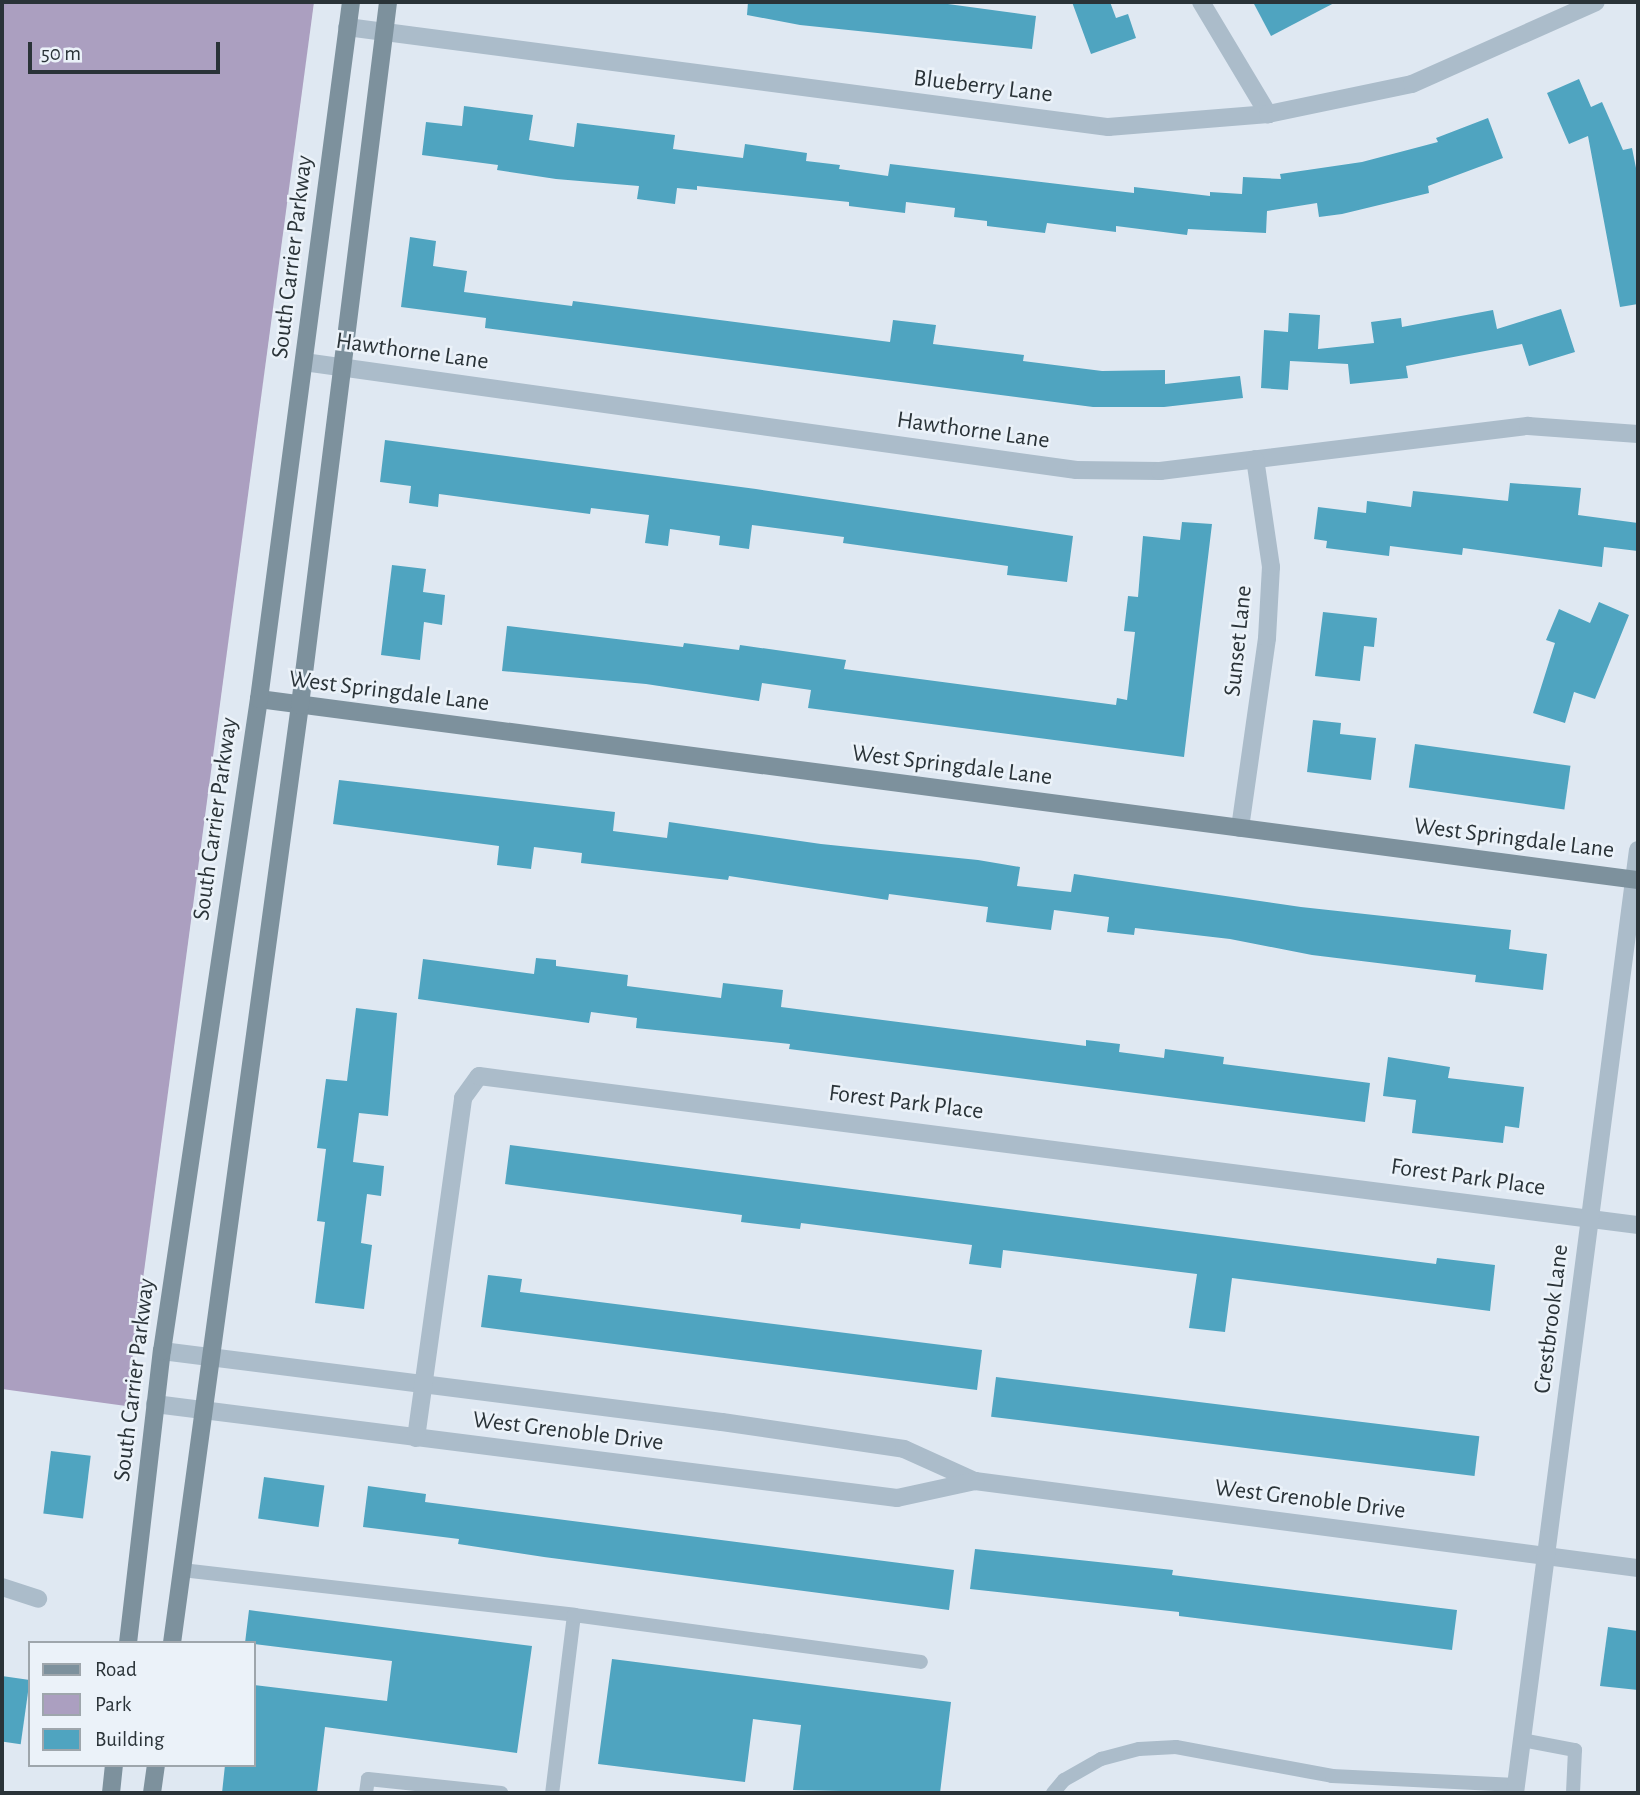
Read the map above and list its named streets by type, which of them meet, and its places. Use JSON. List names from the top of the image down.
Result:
{
  "streets": {
    "main road": ["South Carrier Parkway", "West Springdale Lane"],
    "street": [
      "Blueberry Lane",
      "Hawthorne Lane",
      "Sunset Lane",
      "Forest Park Place",
      "Crestbrook Lane",
      "West Grenoble Drive"
    ]
  },
  "crossings": [
    ["Blueberry Lane", "South Carrier Parkway"],
    ["South Carrier Parkway", "Hawthorne Lane"],
    ["South Carrier Parkway", "West Springdale Lane"],
    ["South Carrier Parkway", "West Grenoble Drive"],
    ["Hawthorne Lane", "Sunset Lane"],
    ["Sunset Lane", "West Springdale Lane"],
    ["West Springdale Lane", "Crestbrook Lane"],
    ["Forest Park Place", "Crestbrook Lane"],
    ["Forest Park Place", "West Grenoble Drive"],
    ["Crestbrook Lane", "West Grenoble Drive"]
  ],
  "legend": ["Road", "Park", "Building"],
  "scale_bar": "50 m"
}
